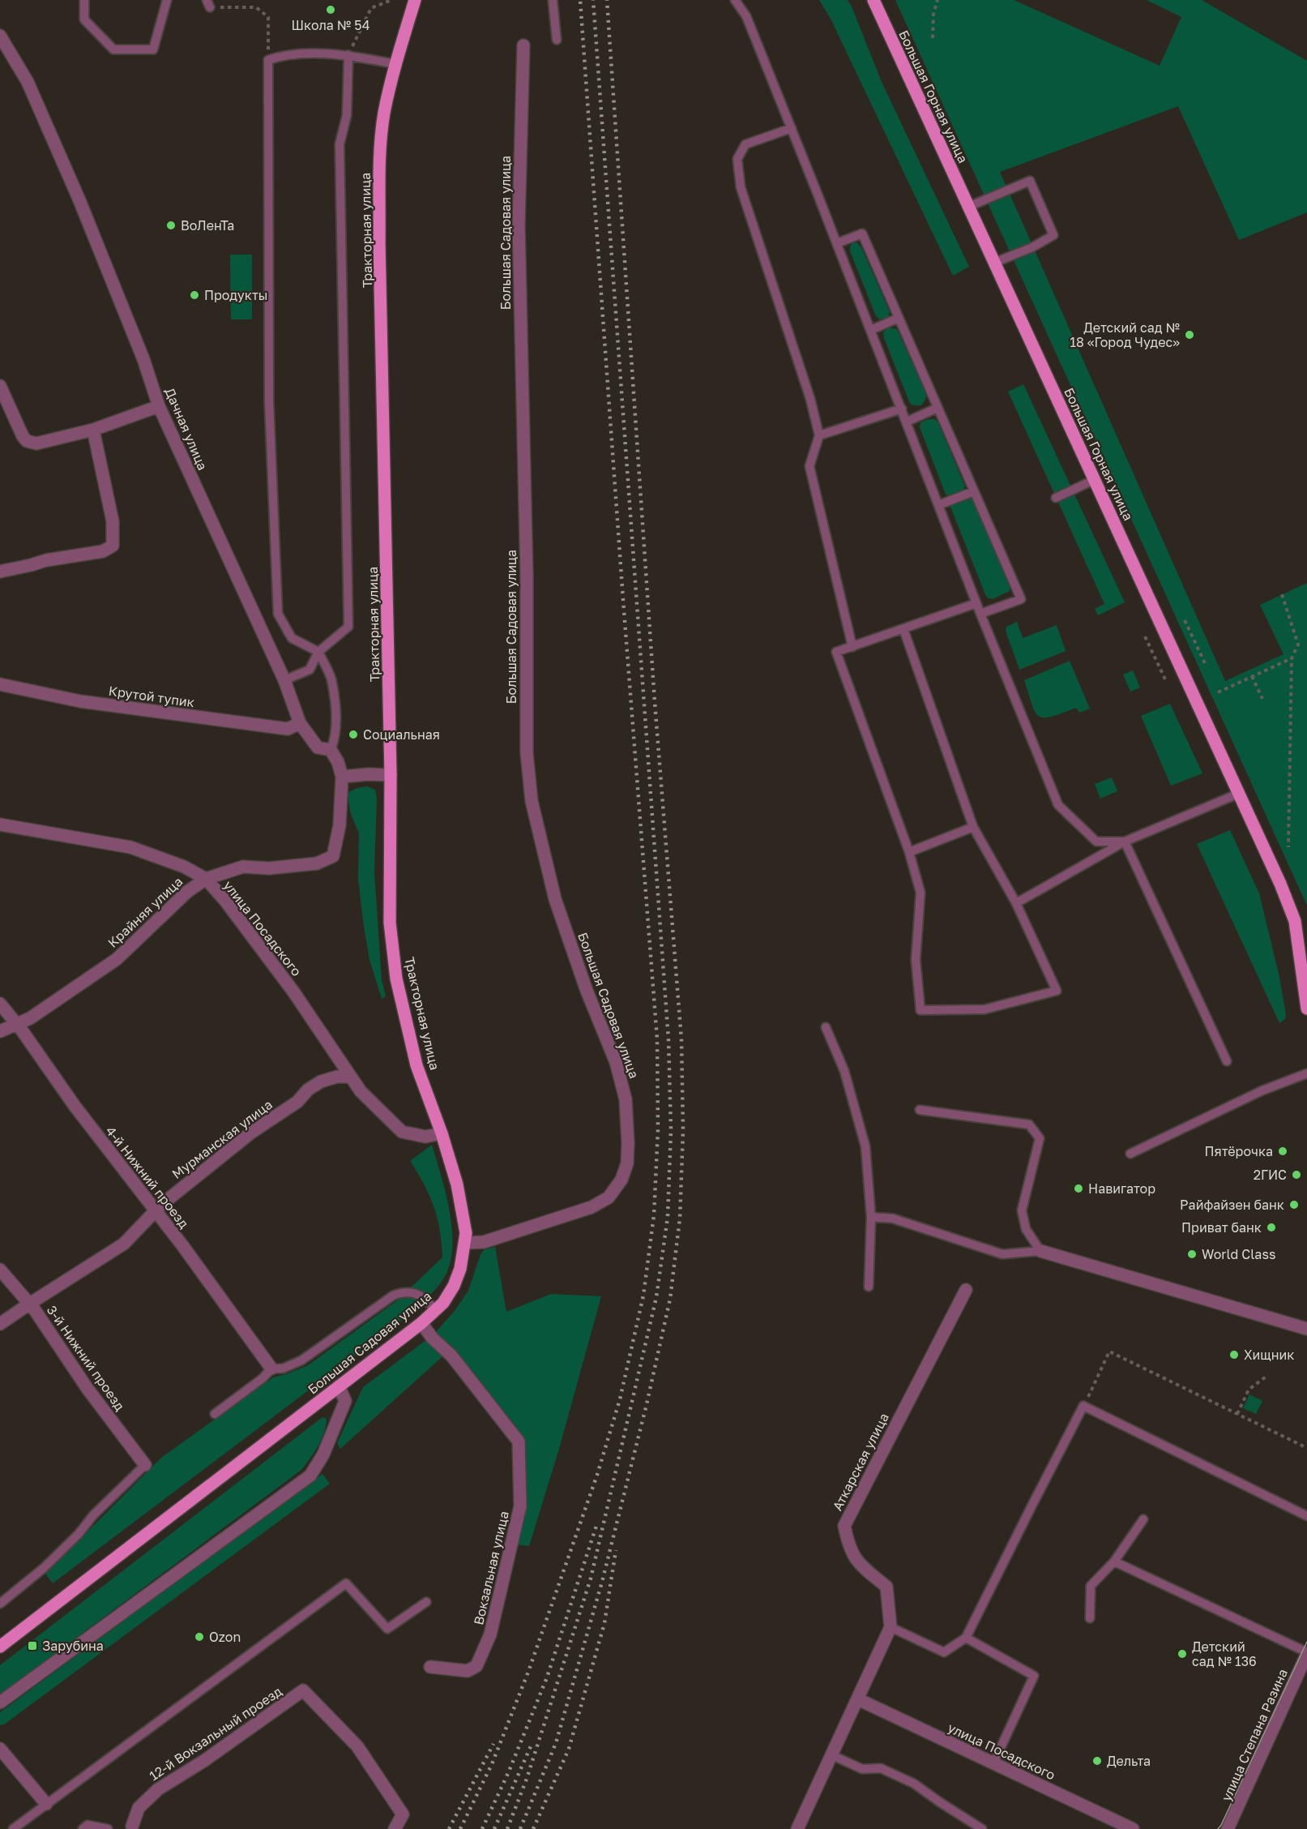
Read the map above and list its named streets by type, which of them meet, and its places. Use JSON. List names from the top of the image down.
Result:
{
  "streets": {
    "main road": ["Большая Горная улица", "Тракторная улица", "Большая Садовая улица"],
    "street": [
      "Дачная улица",
      "Крутой тупик",
      "Крайняя улица",
      "улица Посадского",
      "Мурманская улица",
      "4-й Нижний проезд",
      "3-й Нижний проезд",
      "Аткарская улица",
      "Вокзальная улица",
      "12-й Вокзальный проезд",
      "улица Степана Разина"
    ]
  },
  "crossings": [
    ["Тракторная улица", "Большая Садовая улица"],
    ["Тракторная улица", "улица Посадского"],
    ["Большая Садовая улица", "Вокзальная улица"],
    ["Дачная улица", "Крутой тупик"],
    ["Крайняя улица", "улица Посадского"],
    ["Крайняя улица", "4-й Нижний проезд"],
    ["улица Посадского", "Мурманская улица"],
    ["улица Посадского", "Аткарская улица"],
    ["Мурманская улица", "4-й Нижний проезд"],
    ["Мурманская улица", "3-й Нижний проезд"]
  ],
  "places": {
    "other": [
      "Школа № 54",
      "ВоЛенТа",
      "Продукты",
      "Детский сад № 18 «Город Чудес»",
      "Социальная",
      "Пятёрочка",
      "2ГИС",
      "Навигатор",
      "Райфайзен банк",
      "Приват банк",
      "World Class",
      "Хищник",
      "Ozon",
      "Детский сад № 136",
      "Дельта"
    ],
    "transit": ["Зарубина"]
  }
}
